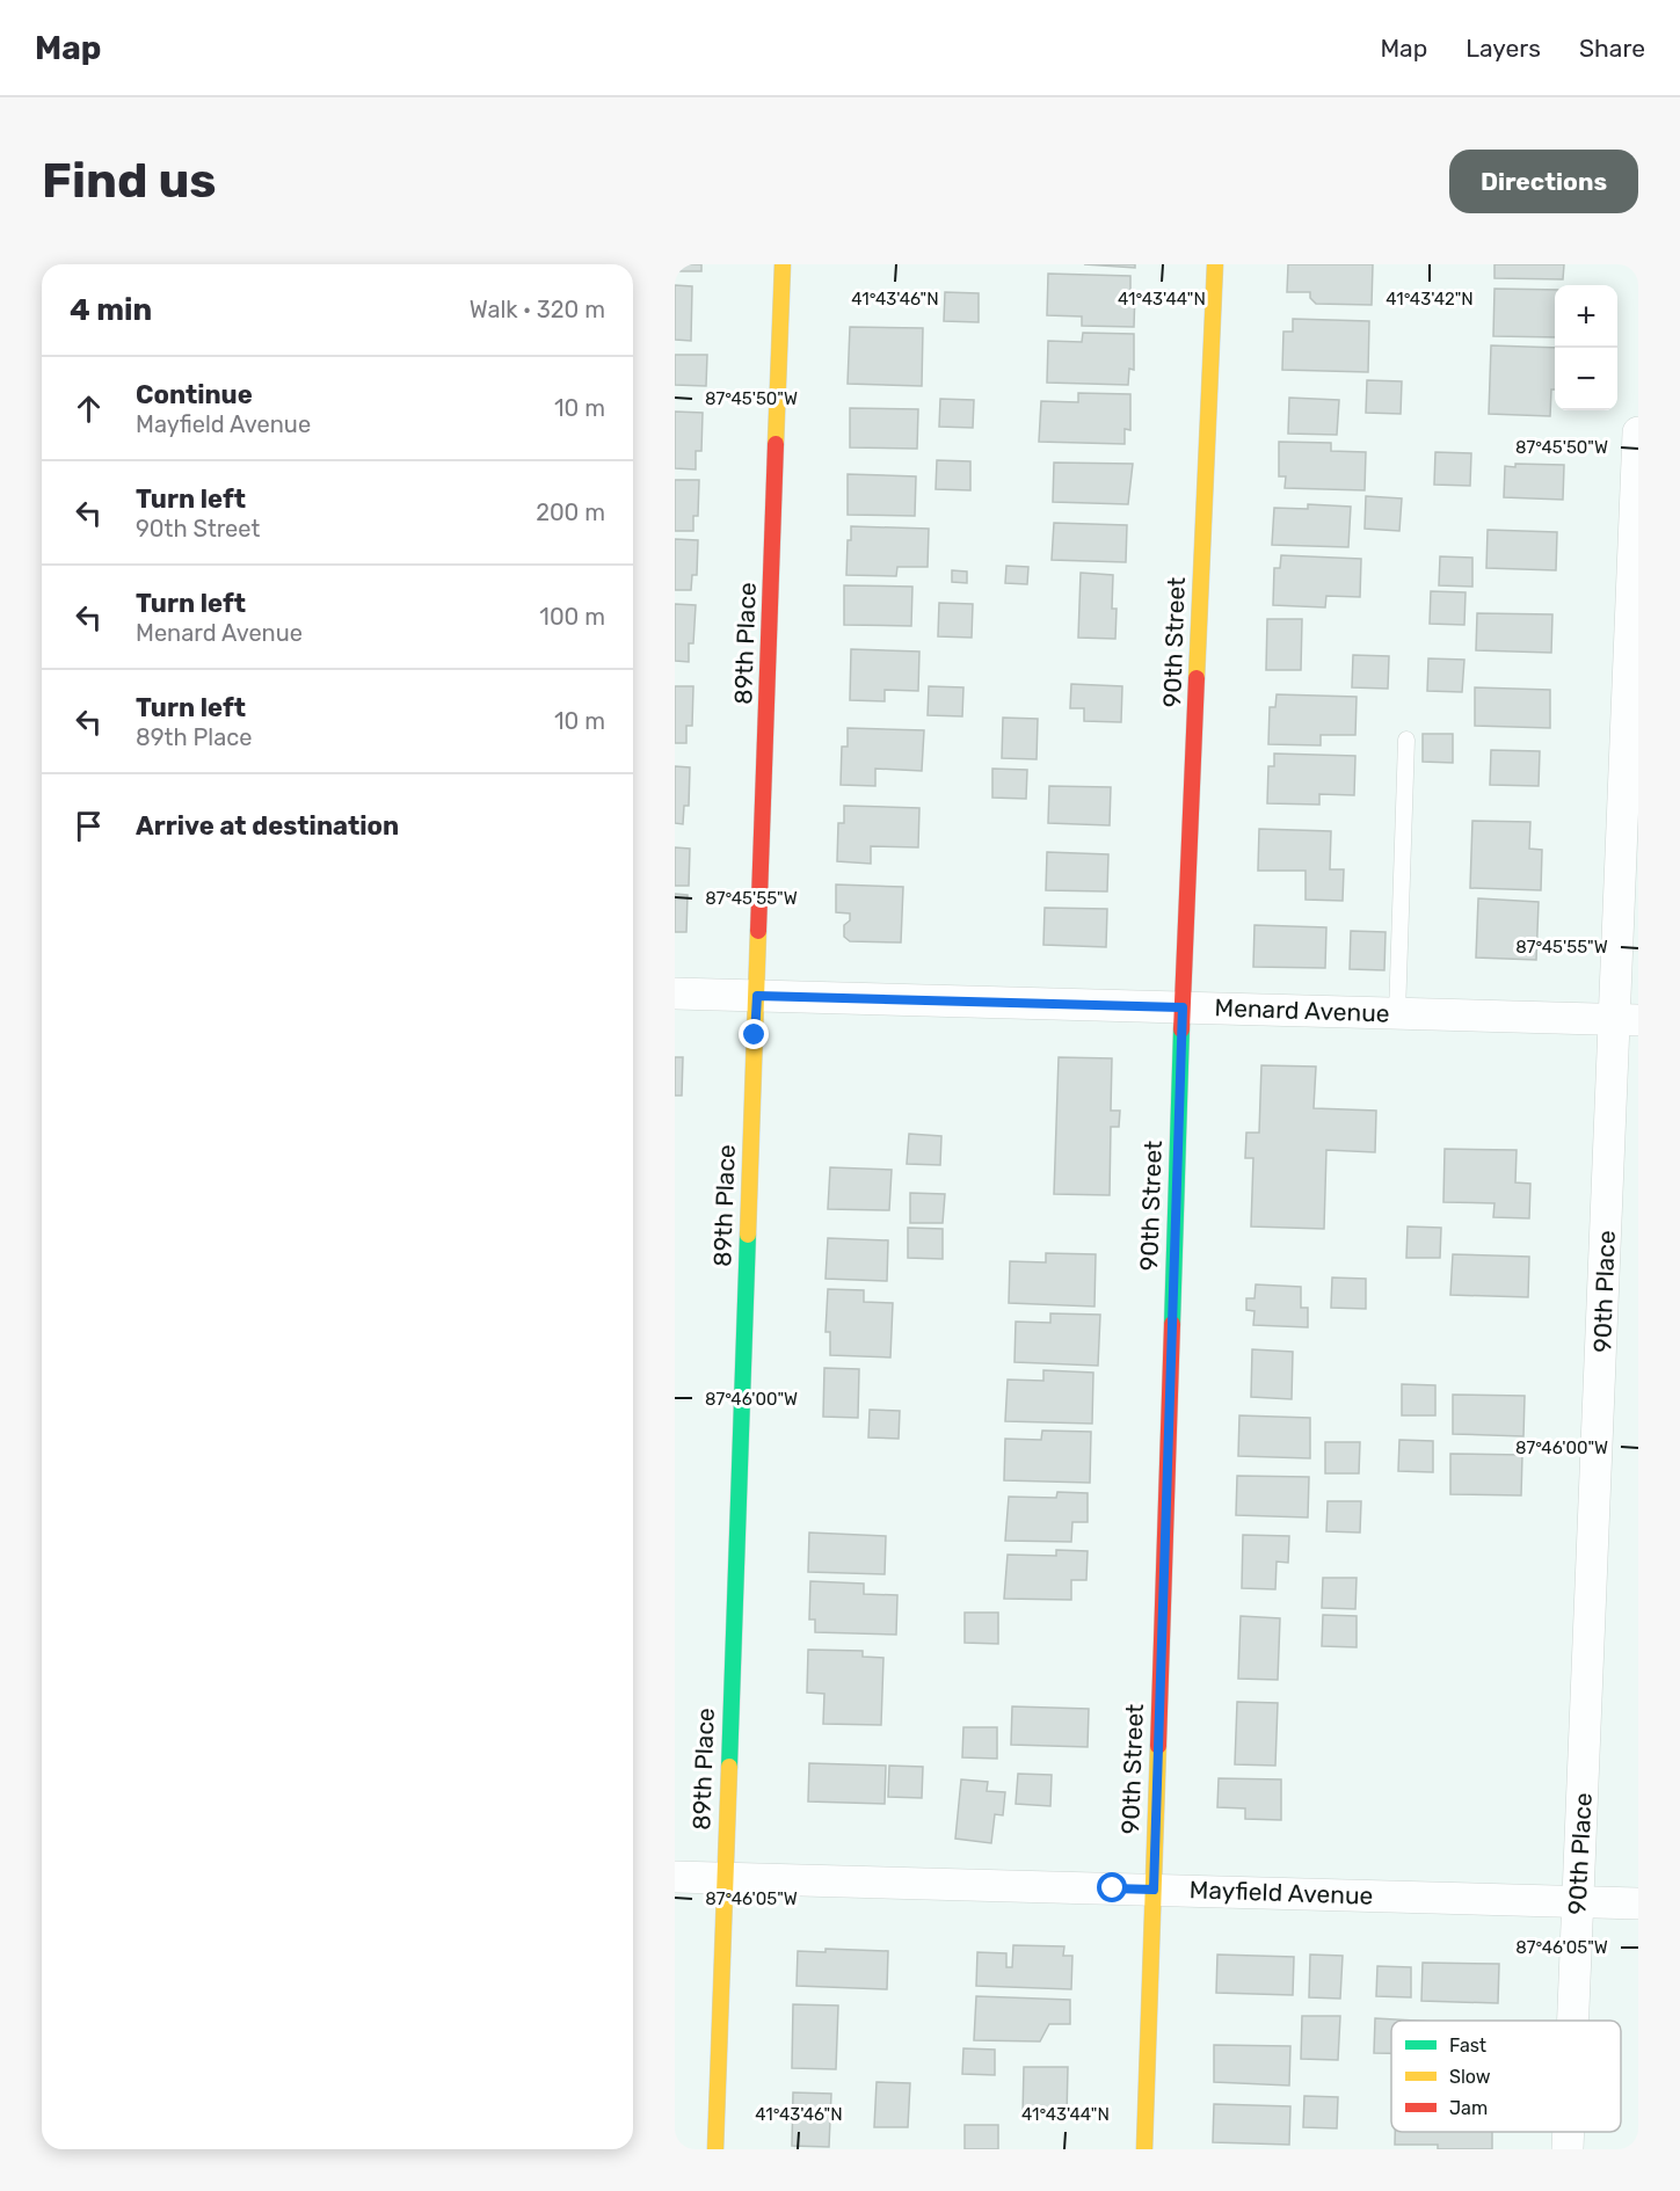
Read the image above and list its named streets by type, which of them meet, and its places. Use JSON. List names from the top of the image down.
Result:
{
  "streets": {
    "street": [
      "90th Street",
      "89th Place",
      "Menard Avenue",
      "90th Place",
      "Mayfield Avenue"
    ]
  },
  "crossings": [
    ["90th Street", "Menard Avenue"],
    ["90th Street", "Mayfield Avenue"],
    ["89th Place", "Menard Avenue"],
    ["89th Place", "Mayfield Avenue"],
    ["Menard Avenue", "90th Place"],
    ["90th Place", "Mayfield Avenue"]
  ],
  "legend": ["Fast", "Slow", "Jam"],
  "page": {
    "header": "Map",
    "nav": ["Map", "Layers", "Share"],
    "buttons": "Directions",
    "title": "Find us",
    "heading": ["4 min", "Walk · 320 m"],
    "map_buttons": ["+", "−"],
    "list": [
      ["Continue", "Mayfield Avenue", "10 m"],
      ["Turn left", "90th Street", "200 m"],
      ["Turn left", "Menard Avenue", "100 m"],
      ["Turn left", "89th Place", "10 m"],
      "Arrive at destination"
    ]
  },
  "coordinates": [
    "41°43'46\"N",
    "41°43'44\"N",
    "41°43'42\"N",
    "87°45'50\"W",
    "87°45'55\"W",
    "87°46'00\"W",
    "87°46'05\"W"
  ]
}
